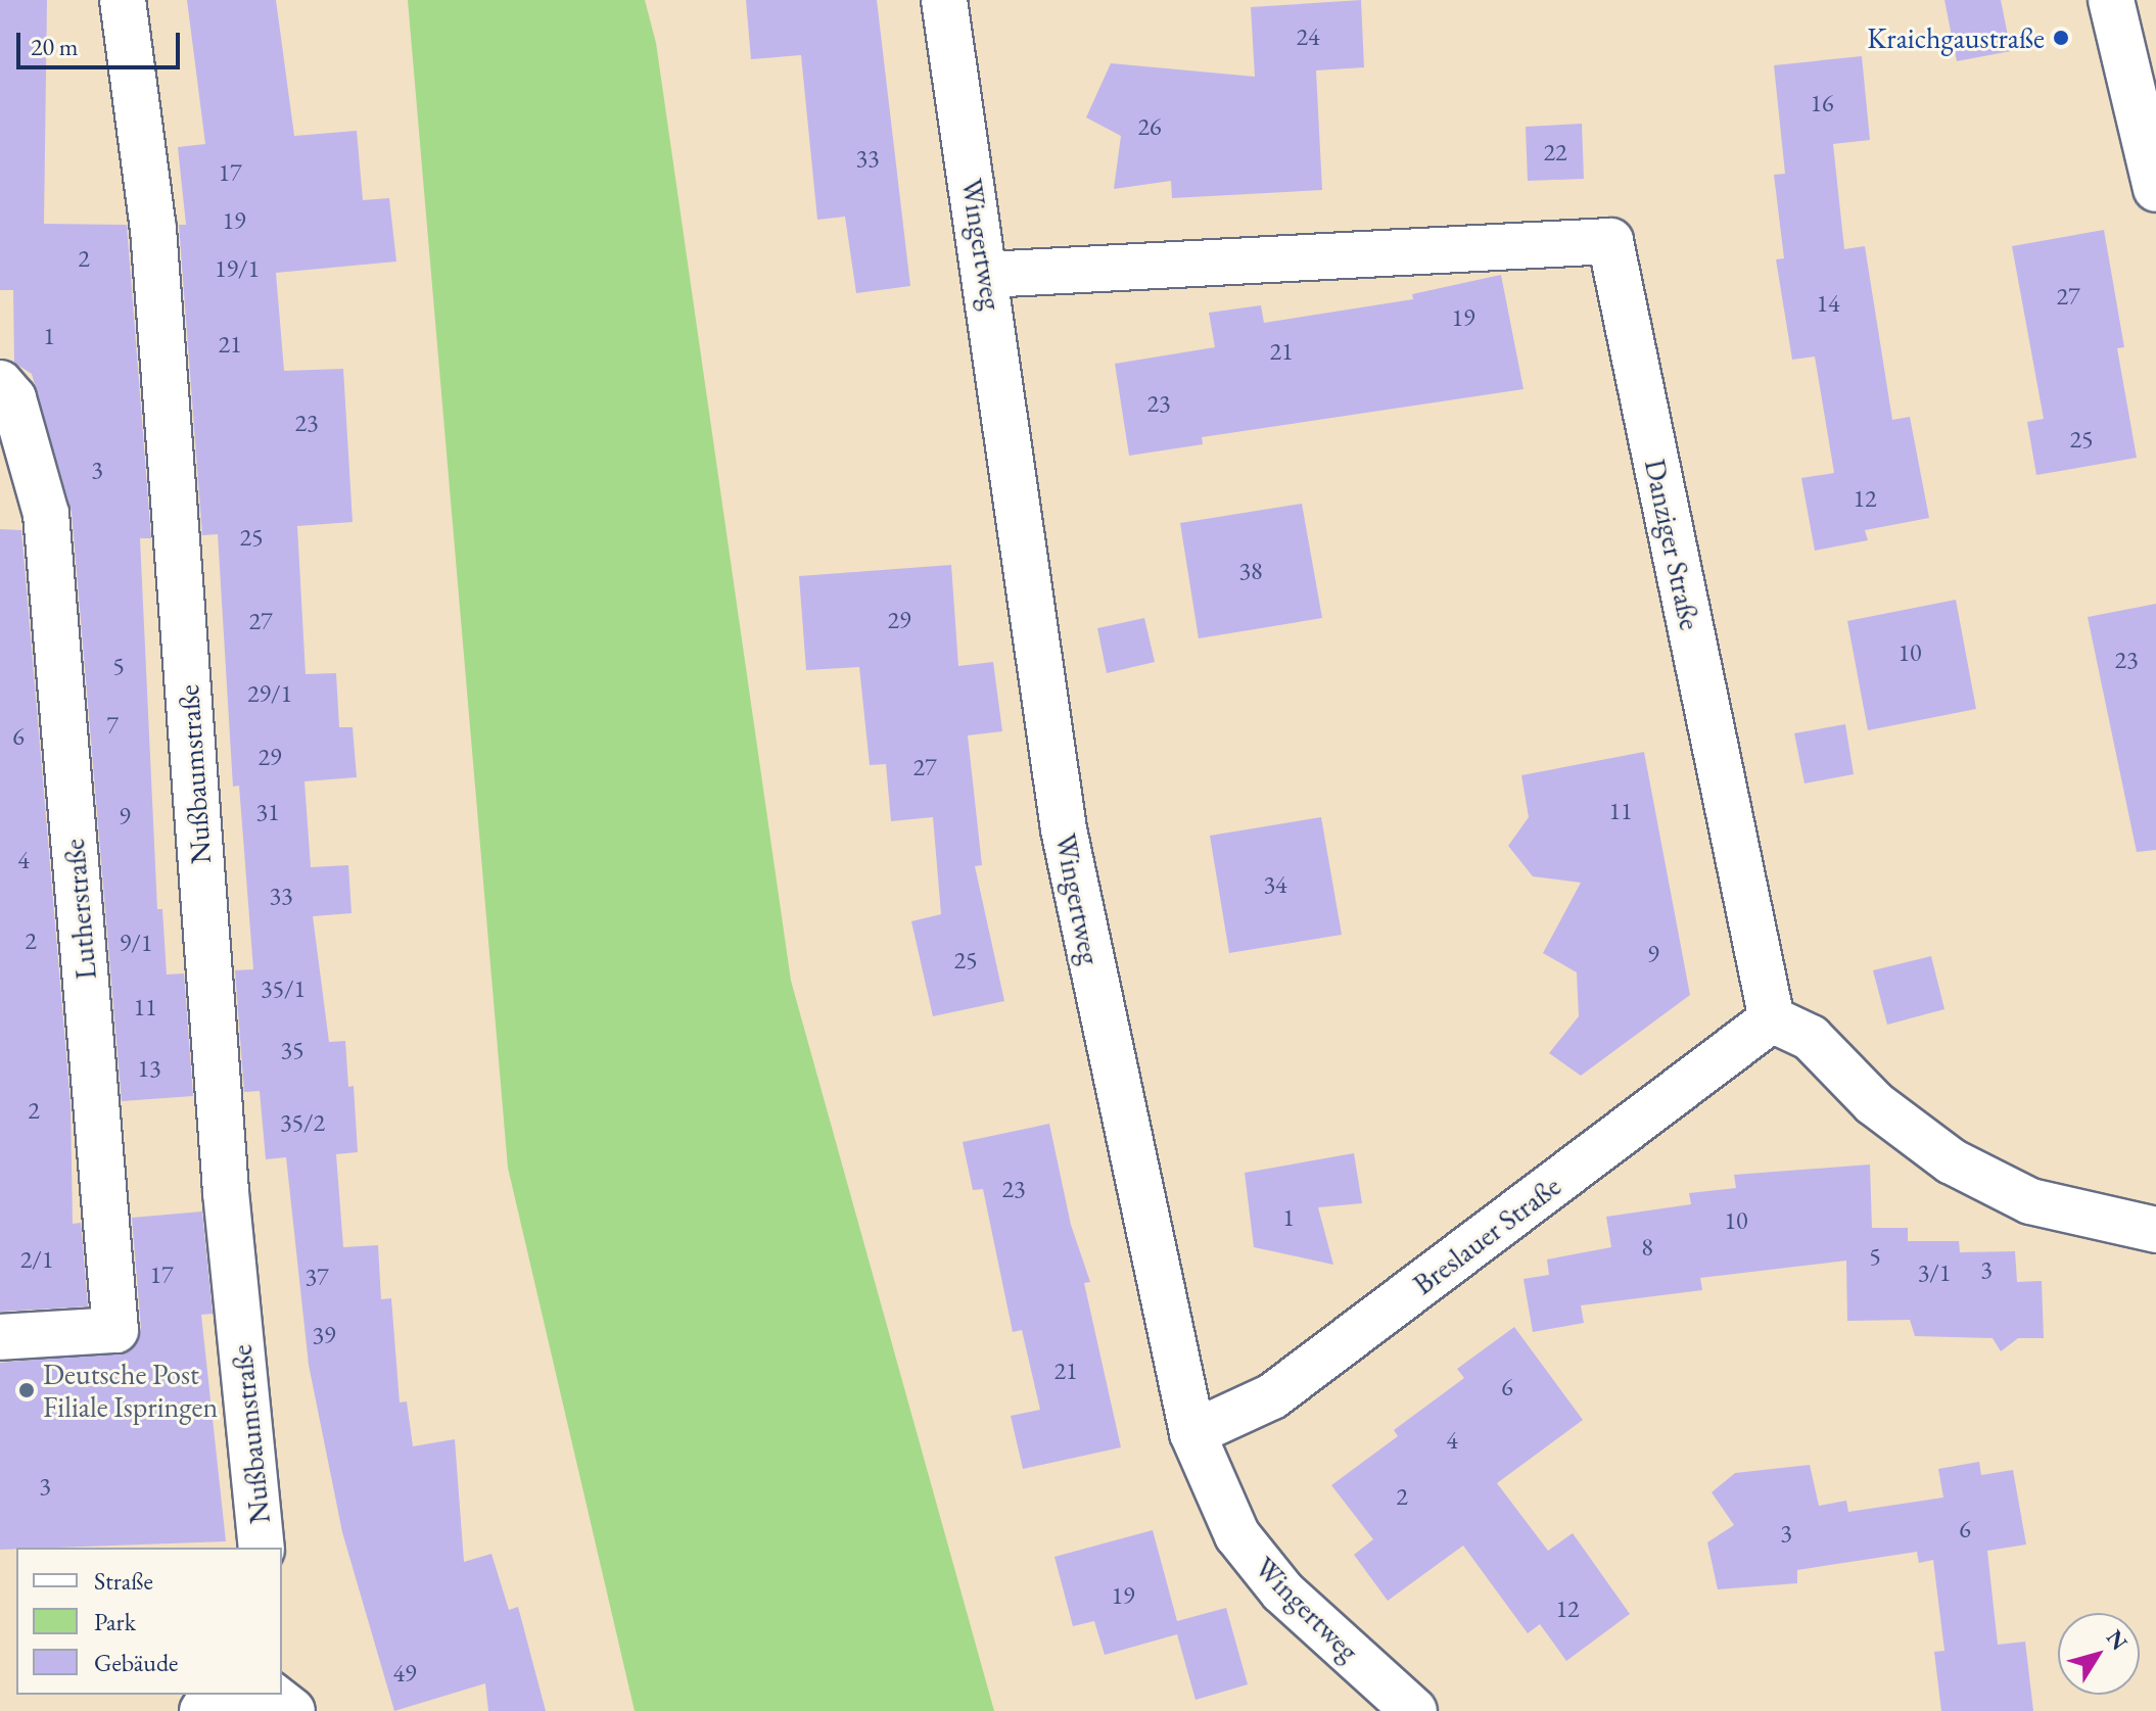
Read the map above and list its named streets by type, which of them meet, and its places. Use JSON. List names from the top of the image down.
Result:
{
  "streets": {
    "street": [
      "Wingertweg",
      "Danziger Straße",
      "Nußbaumstraße",
      "Lutherstraße",
      "Breslauer Straße"
    ]
  },
  "crossings": [
    ["Wingertweg", "Danziger Straße"],
    ["Wingertweg", "Breslauer Straße"],
    ["Danziger Straße", "Breslauer Straße"]
  ],
  "places": ["Kraichgaustraße", "Deutsche Post Filiale Ispringen"],
  "house_numbers": [
    "24",
    "16",
    "26",
    "22",
    "33",
    "17",
    "19",
    "2",
    "19/1",
    "27",
    "14",
    "19",
    "1",
    "21",
    "21",
    "23",
    "23",
    "25",
    "3",
    "12",
    "25",
    "38",
    "29",
    "27",
    "10",
    "23",
    "5",
    "29/1",
    "7",
    "6",
    "29",
    "27",
    "11",
    "31",
    "9",
    "4",
    "34",
    "33",
    "2",
    "9/1",
    "9",
    "25",
    "35/1",
    "11",
    "35",
    "13",
    "2",
    "35/2",
    "23",
    "1",
    "10",
    "8",
    "5",
    "2/1",
    "3",
    "3/1",
    "17",
    "37",
    "39",
    "21",
    "6",
    "4",
    "3",
    "2",
    "6",
    "3",
    "19",
    "12",
    "49"
  ],
  "legend": ["Straße", "Park", "Gebäude"],
  "scale_bar": "20 m",
  "north": "top right"
}
